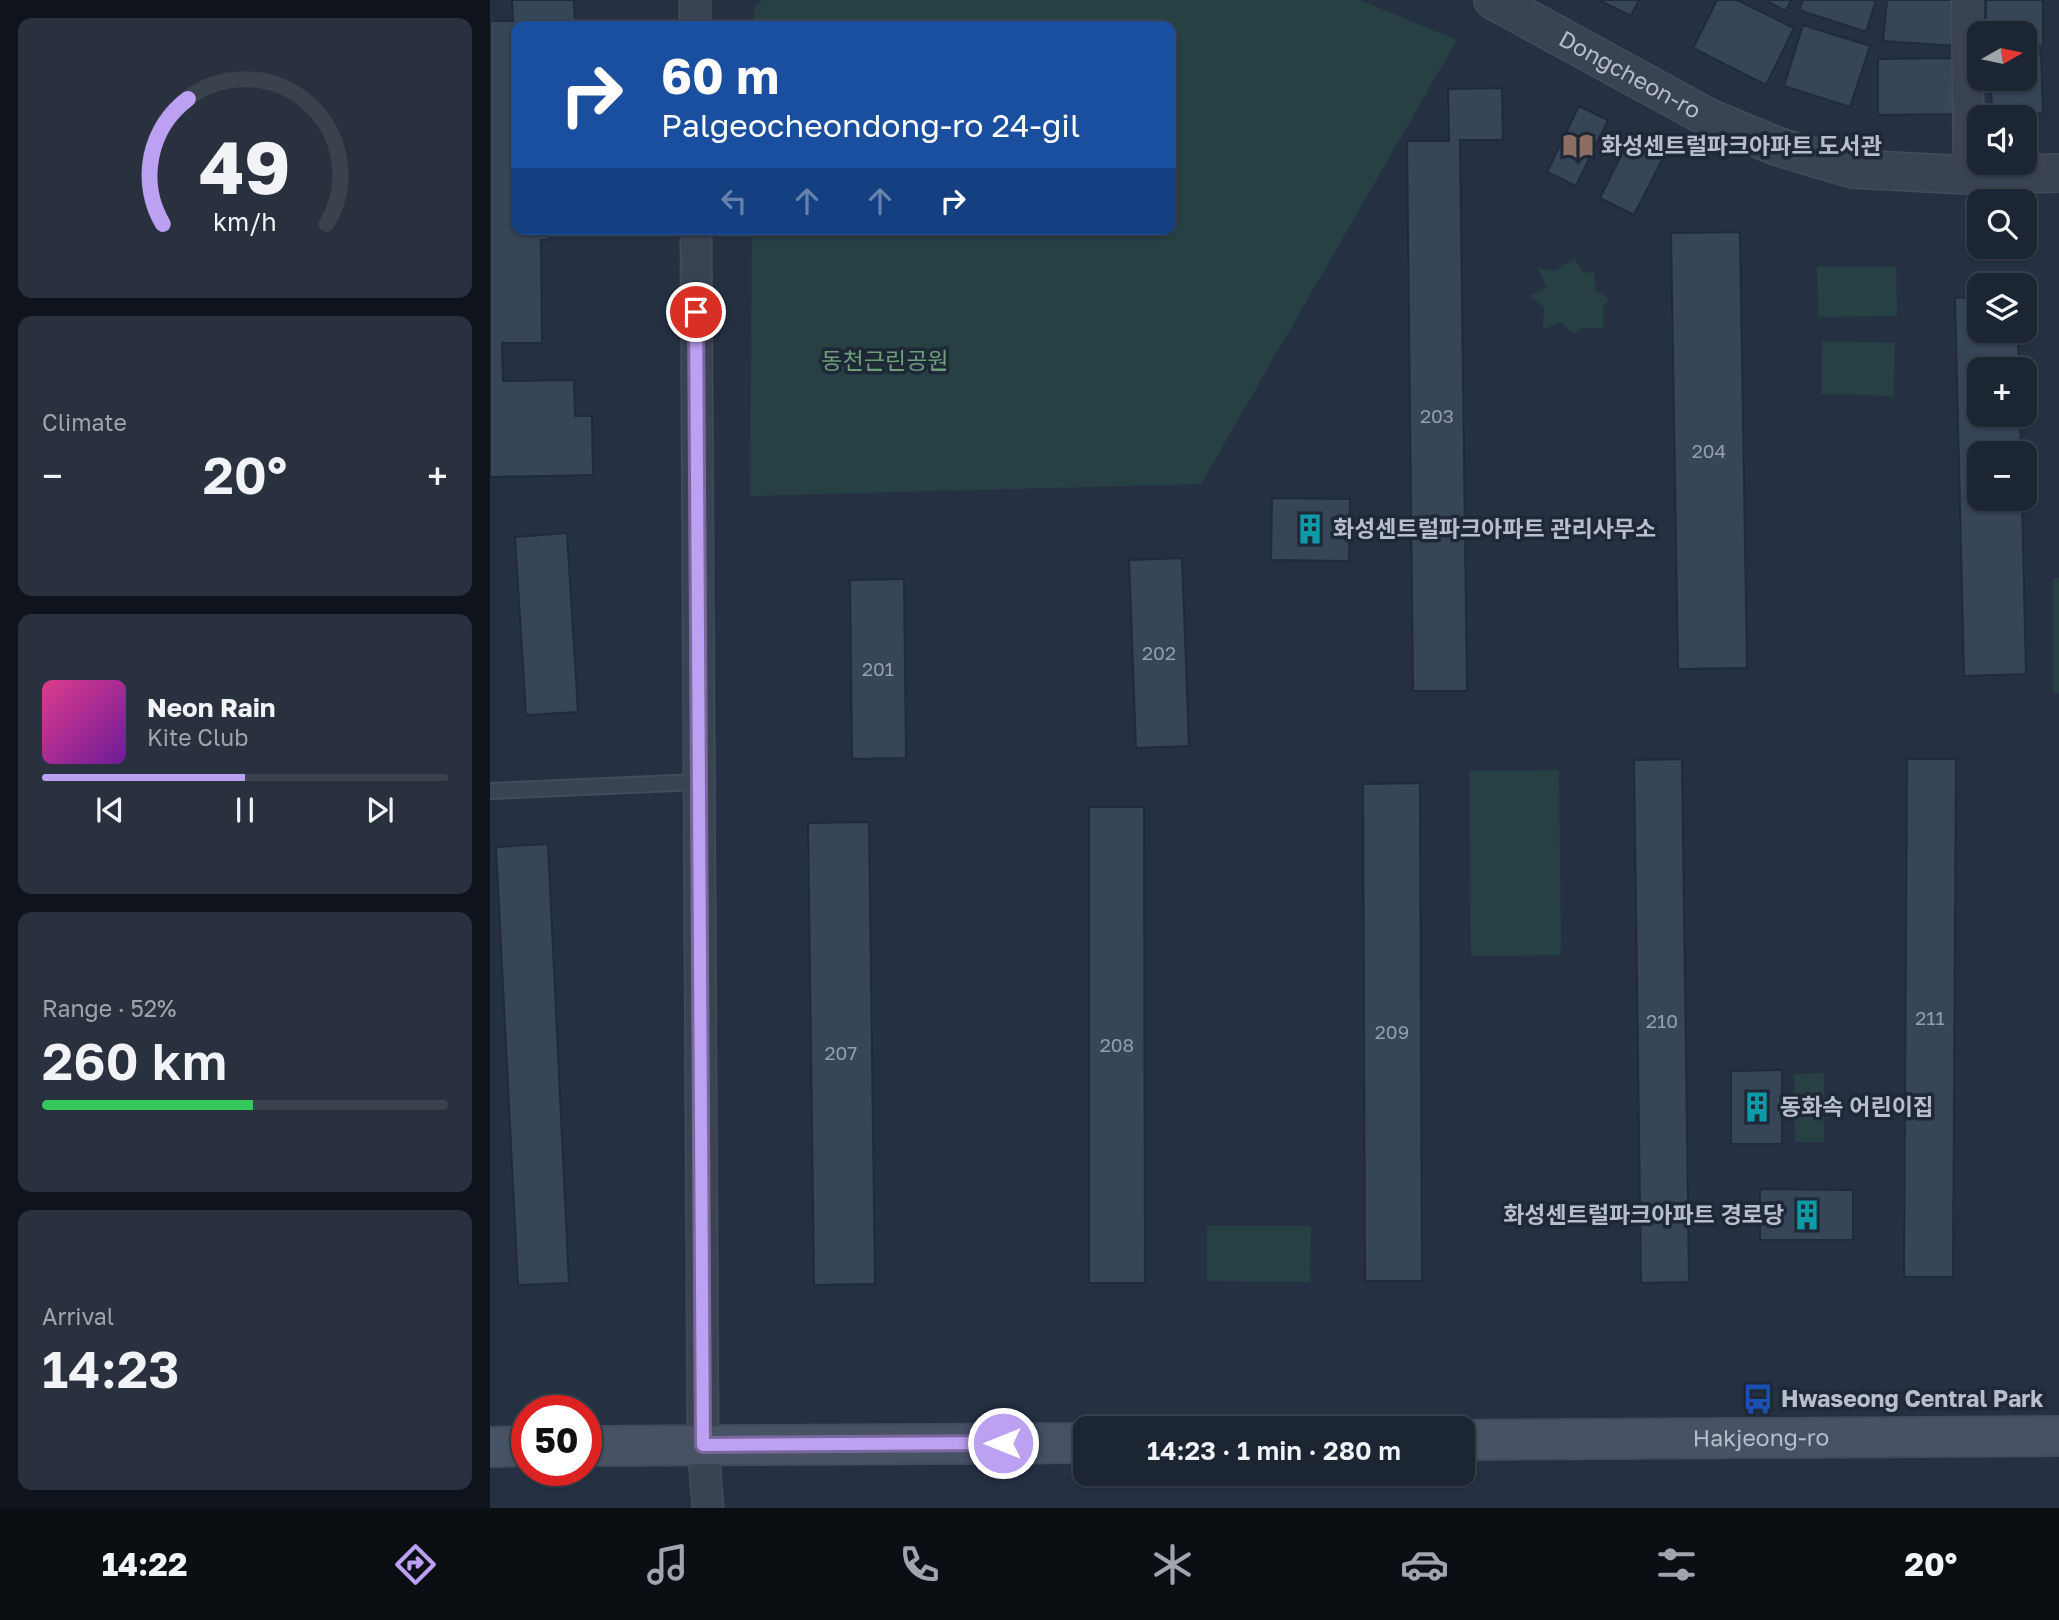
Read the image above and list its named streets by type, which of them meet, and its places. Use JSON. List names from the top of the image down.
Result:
{
  "streets": {
    "main road": ["Hakjeong-ro"],
    "street": ["Dongcheon-ro"]
  },
  "parks": ["동천근린공원"],
  "places": {
    "library": ["화성센트럴파크아파트 도서관"],
    "building": ["화성센트럴파크아파트 관리사무소", "동화속 어린이집", "화성센트럴파크아파트 경로당"],
    "bus stop": ["Hwaseong Central Park"]
  },
  "house_numbers": [
    "203",
    "204",
    "202",
    "201",
    "211",
    "210",
    "209",
    "208",
    "207"
  ],
  "north": "right",
  "page": {
    "map_buttons": ["+", "−"],
    "turn": ["60 m", "Palgeocheondong-ro 24-gil"],
    "tile": [
      "Climate",
      ["Range · 52%", "260 km"],
      ["Arrival", "14:23"]
    ],
    "heat": ["−", "20°", "+"],
    "song": ["Neon Rain", "Kite Club"],
    "limit": "50",
    "trip": "14:23 · 1 min · 280 m",
    "tabs": ["14:22", "20°"],
    "gauge": ["49", "km/h"]
  }
}
